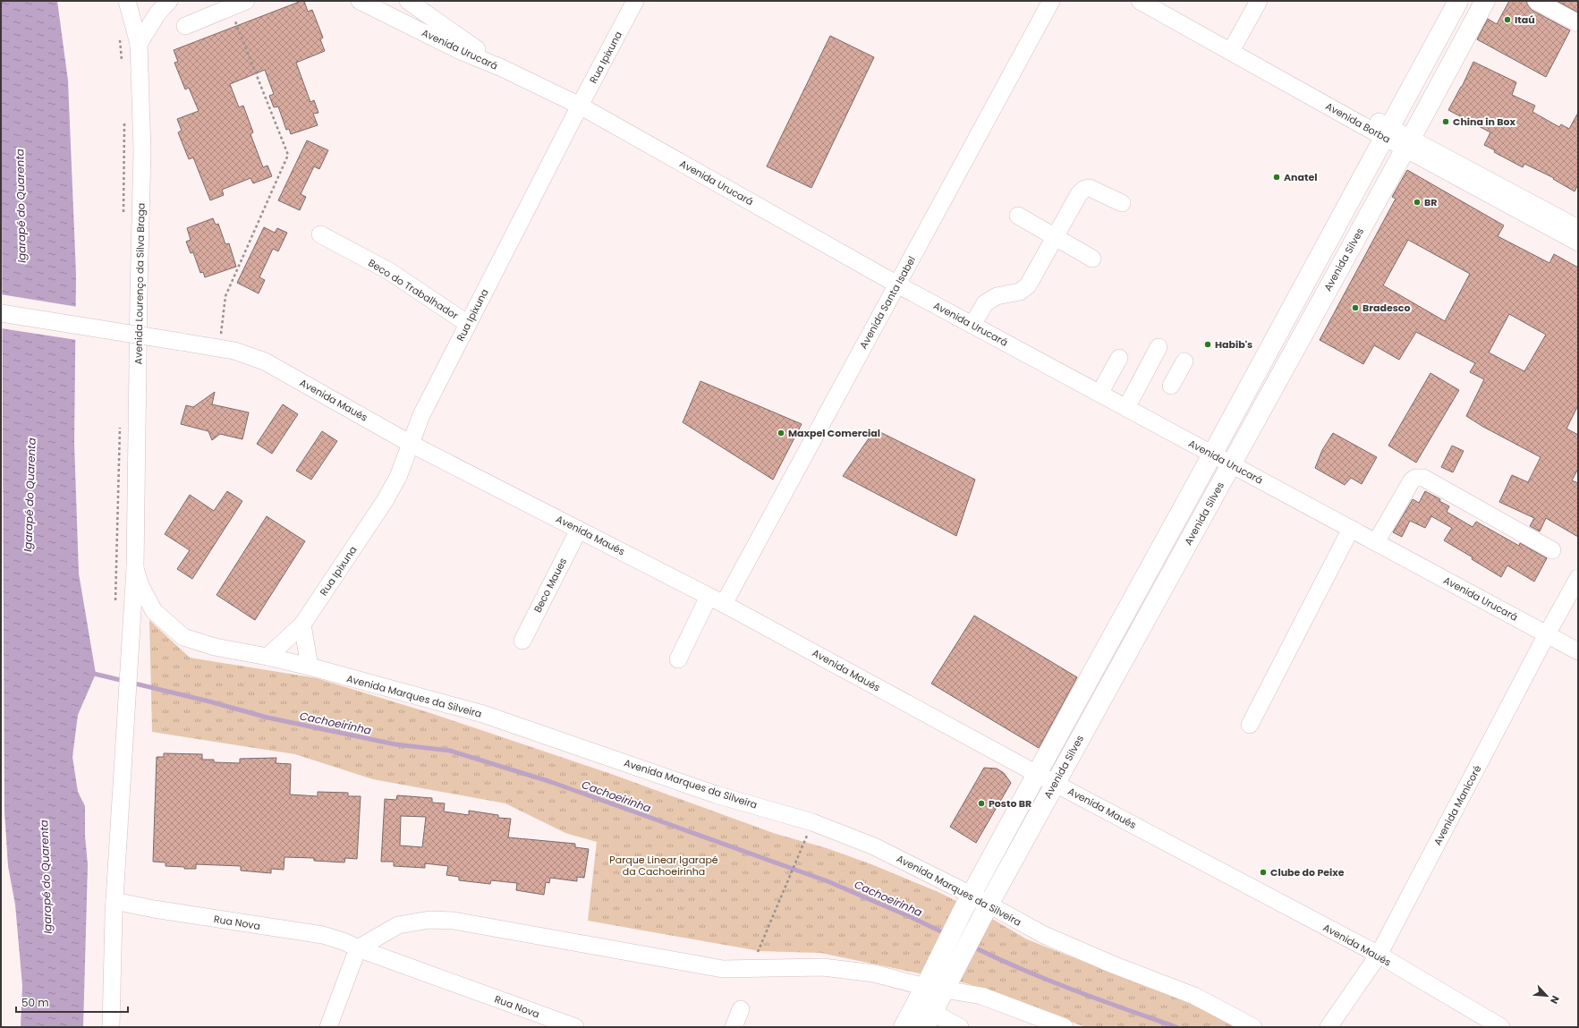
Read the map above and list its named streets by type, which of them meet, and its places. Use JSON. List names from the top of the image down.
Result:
{
  "streets": {
    "main road": ["Avenida Silves"],
    "street": [
      "Avenida Urucará",
      "Rua Ipixuna",
      "Avenida Borba",
      "Avenida Lourenço da Silva Braga",
      "Beco do Trabalhador",
      "Avenida Santa Isabel",
      "Avenida Maués",
      "Beco Maues",
      "Avenida Marques da Silveira",
      "Avenida Manicoré",
      "Rua Nova"
    ]
  },
  "crossings": [
    ["Avenida Urucará", "Rua Ipixuna"],
    ["Avenida Urucará", "Avenida Silves"],
    ["Avenida Urucará", "Avenida Santa Isabel"],
    ["Avenida Urucará", "Avenida Manicoré"],
    ["Rua Ipixuna", "Beco do Trabalhador"],
    ["Rua Ipixuna", "Avenida Maués"],
    ["Rua Ipixuna", "Avenida Marques da Silveira"],
    ["Avenida Borba", "Avenida Silves"],
    ["Avenida Silves", "Avenida Maués"],
    ["Avenida Silves", "Avenida Marques da Silveira"],
    ["Avenida Lourenço da Silva Braga", "Avenida Marques da Silveira"],
    ["Avenida Santa Isabel", "Avenida Maués"],
    ["Avenida Maués", "Beco Maues"],
    ["Avenida Maués", "Avenida Manicoré"]
  ],
  "water": ["Igarapé do Quarenta", "Cachoeirinha"],
  "parks": ["Parque Linear Igarapé da Cachoeirinha"],
  "places": [
    "Itaú",
    "China in Box",
    "Anatel",
    "BR",
    "Bradesco",
    "Habib's",
    "Maxpel Comercial",
    "Posto BR",
    "Clube do Peixe"
  ],
  "scale_bar": "50 m",
  "north": "bottom right"
}
